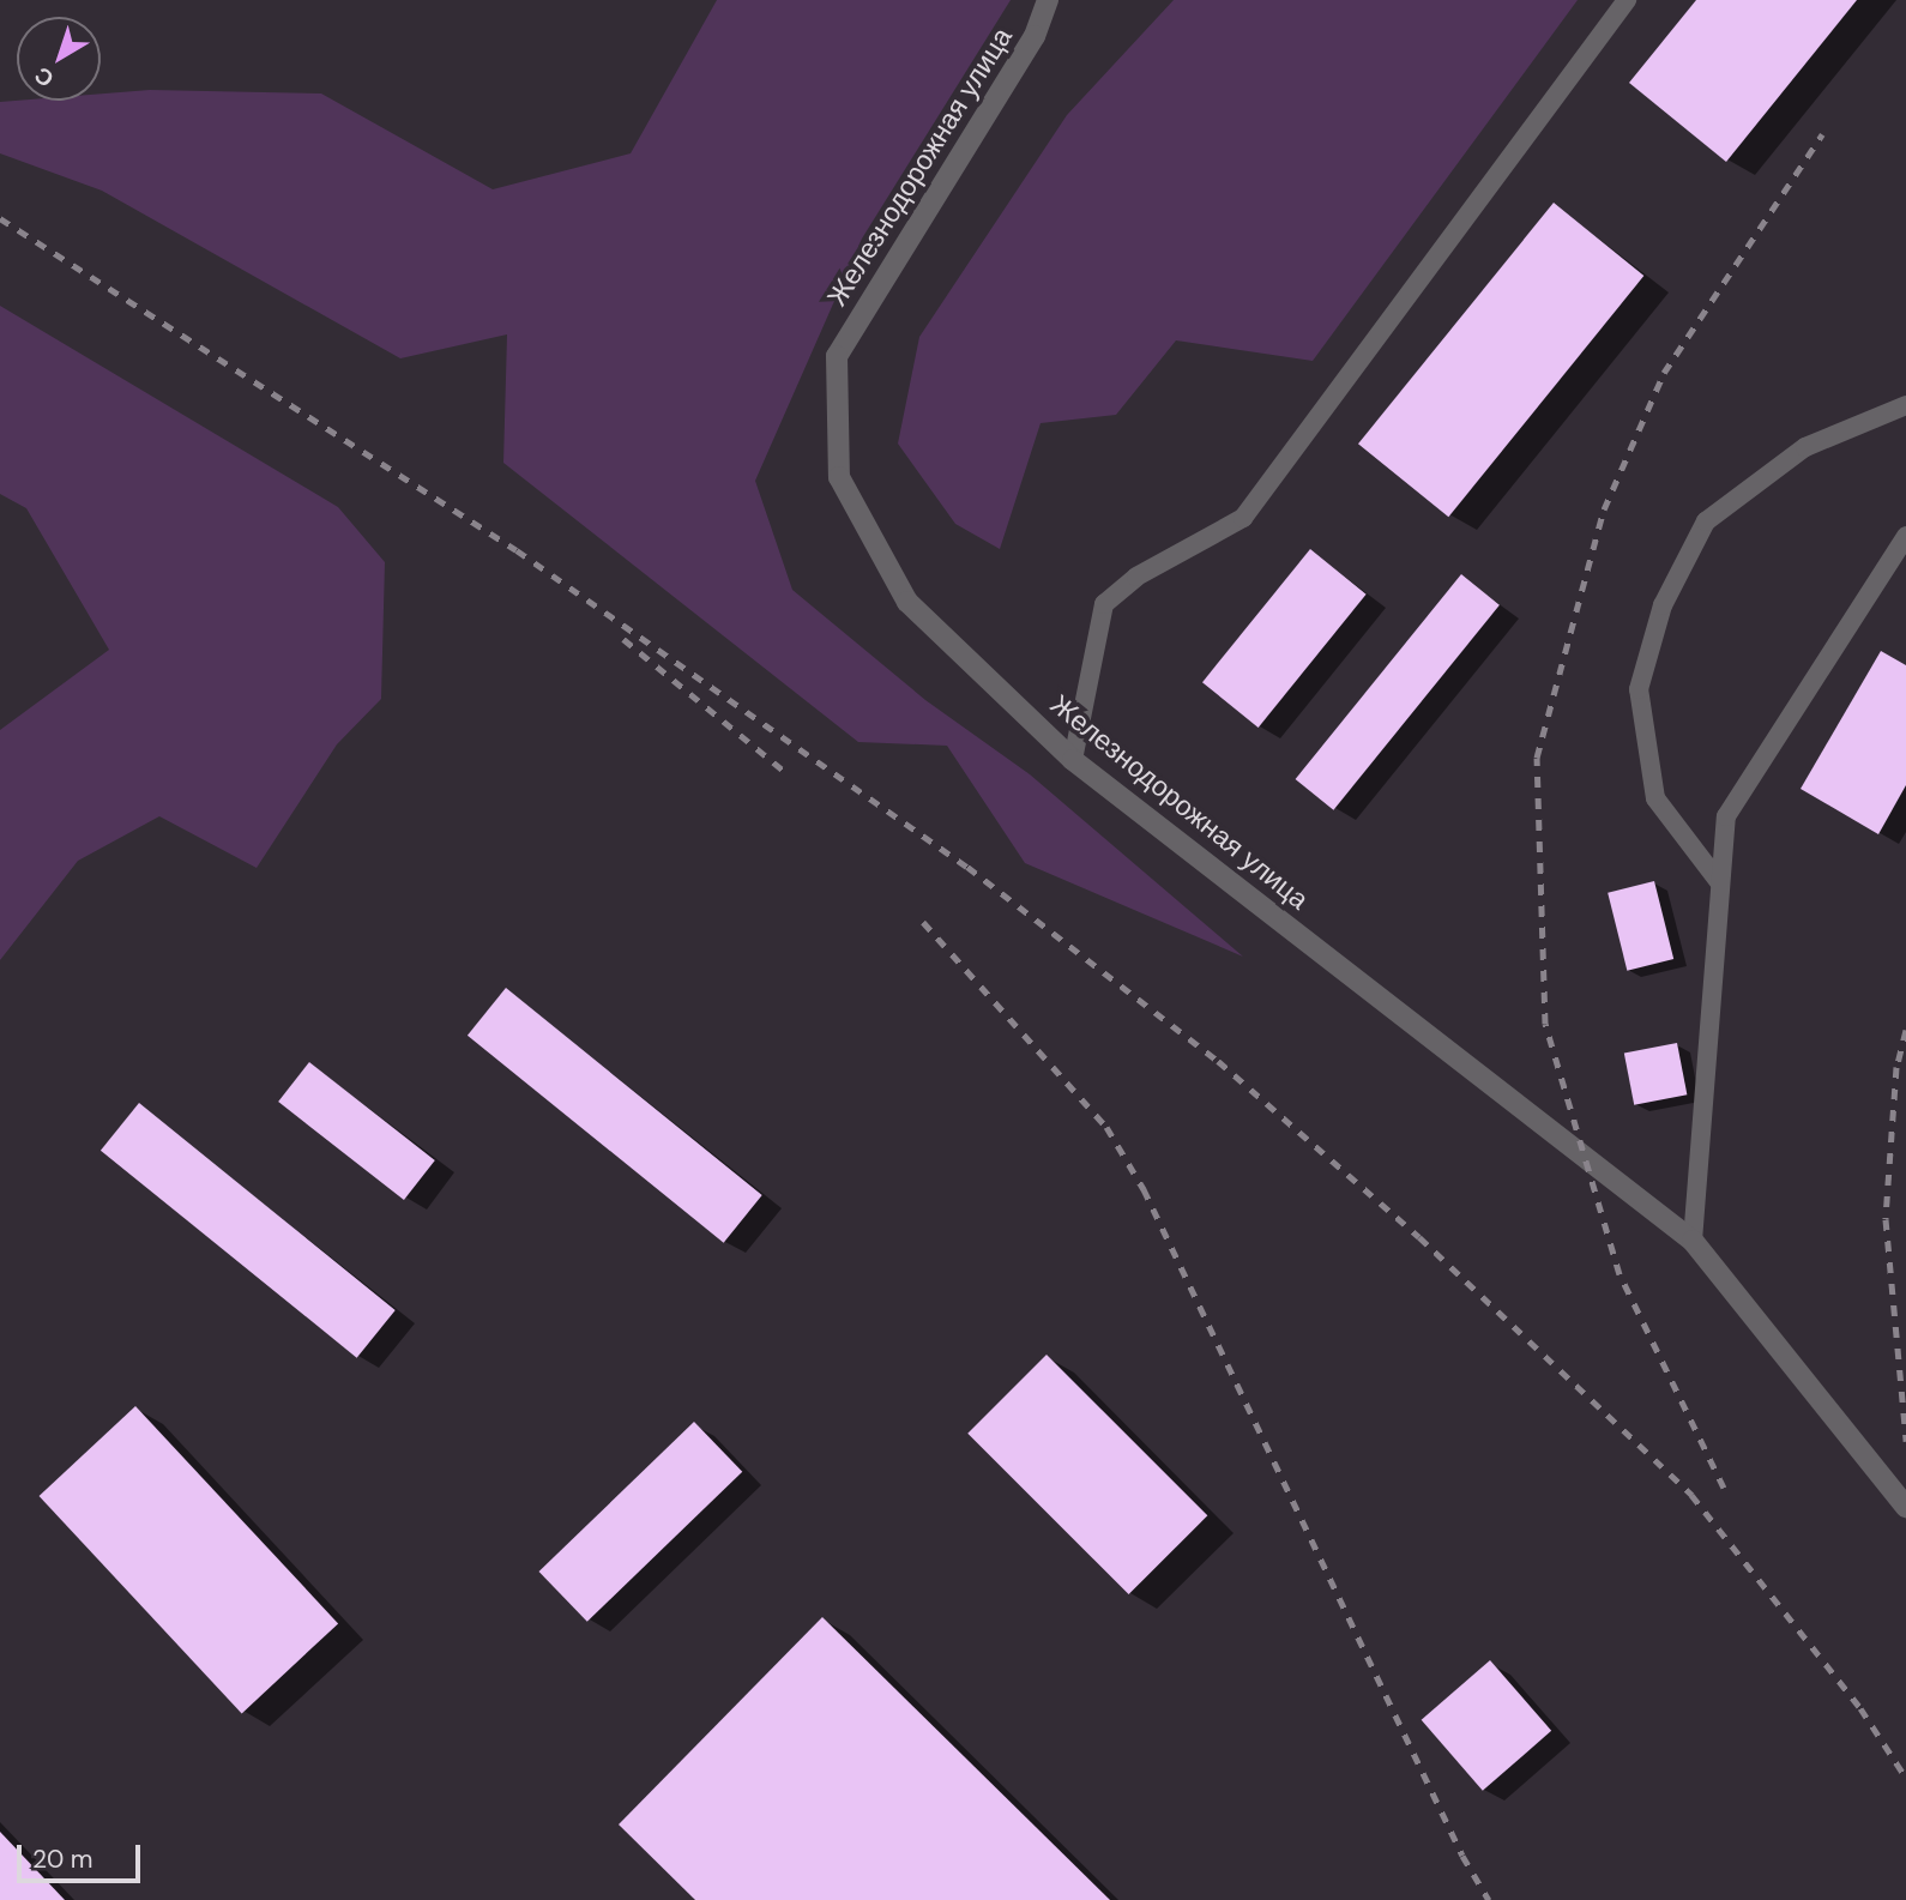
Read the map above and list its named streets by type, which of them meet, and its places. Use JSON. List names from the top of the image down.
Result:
{
  "streets": {
    "street": ["Железнодорожная улица"]
  },
  "scale_bar": "20 m",
  "north": "bottom left"
}
